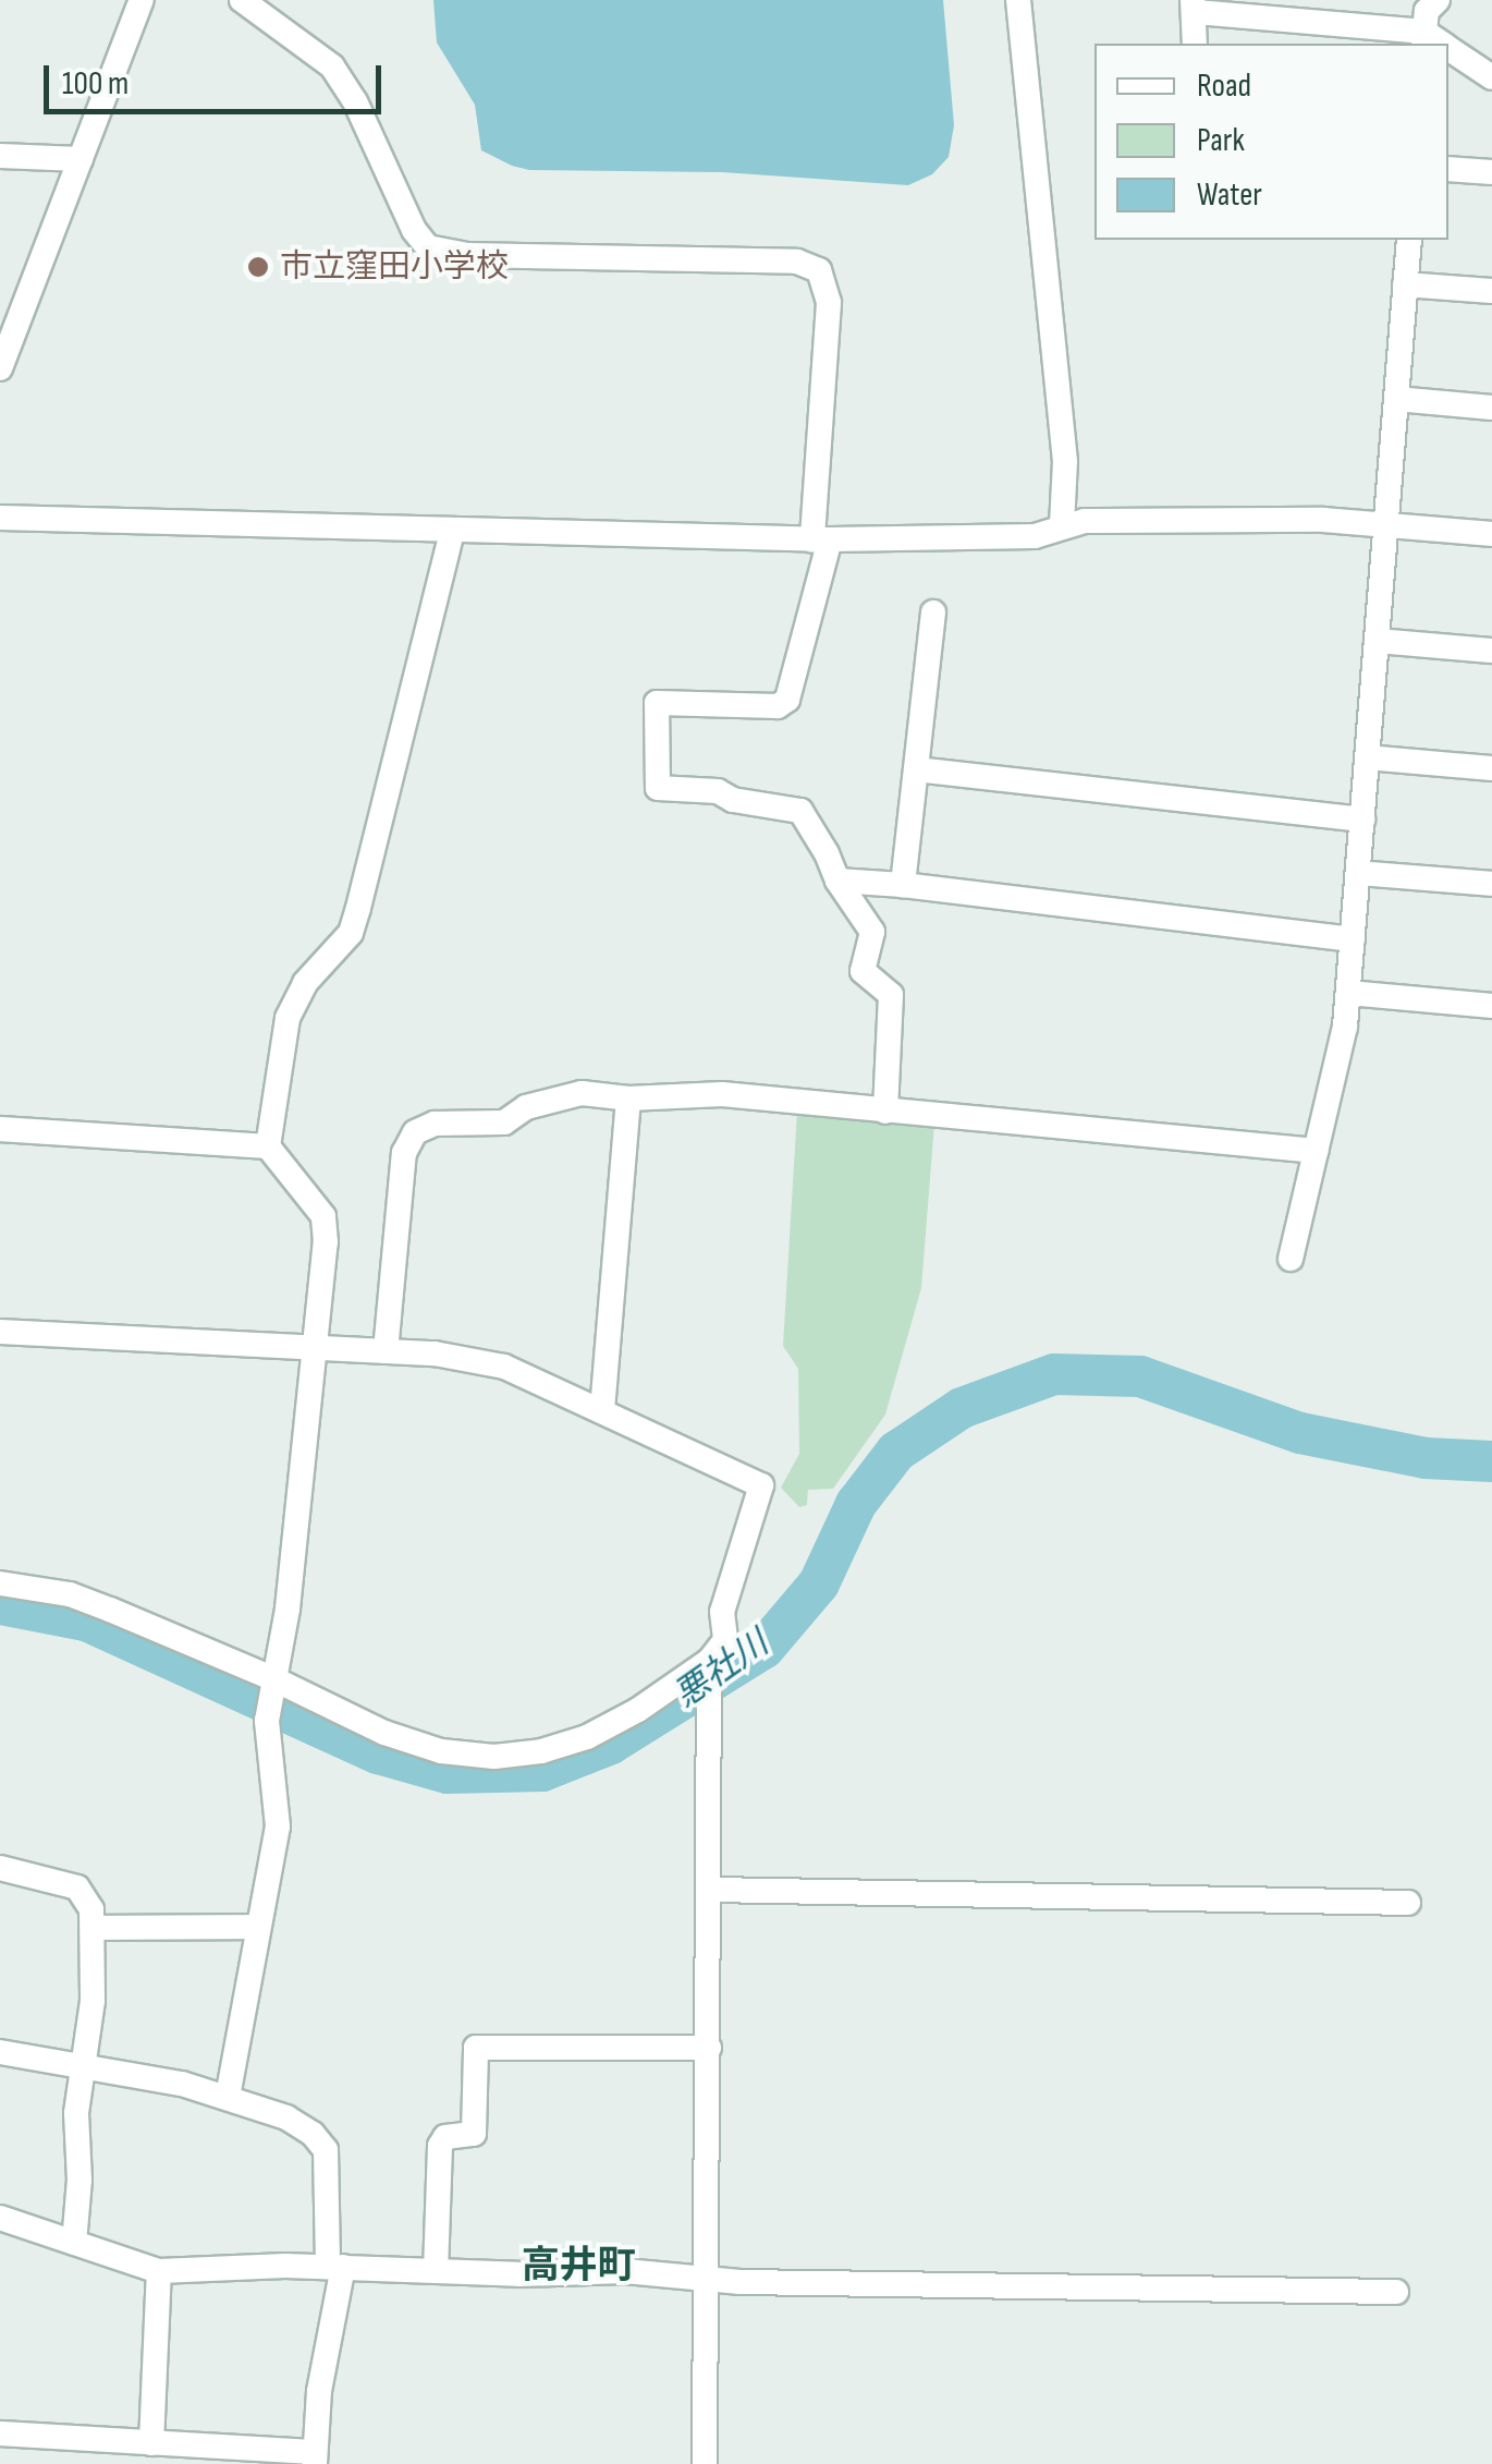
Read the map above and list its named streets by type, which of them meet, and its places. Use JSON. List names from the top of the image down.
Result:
{
  "districts": ["高井町"],
  "water": ["悪社川"],
  "places": ["市立窪田小学校"],
  "legend": ["Road", "Park", "Water"],
  "scale_bar": "100 m"
}
